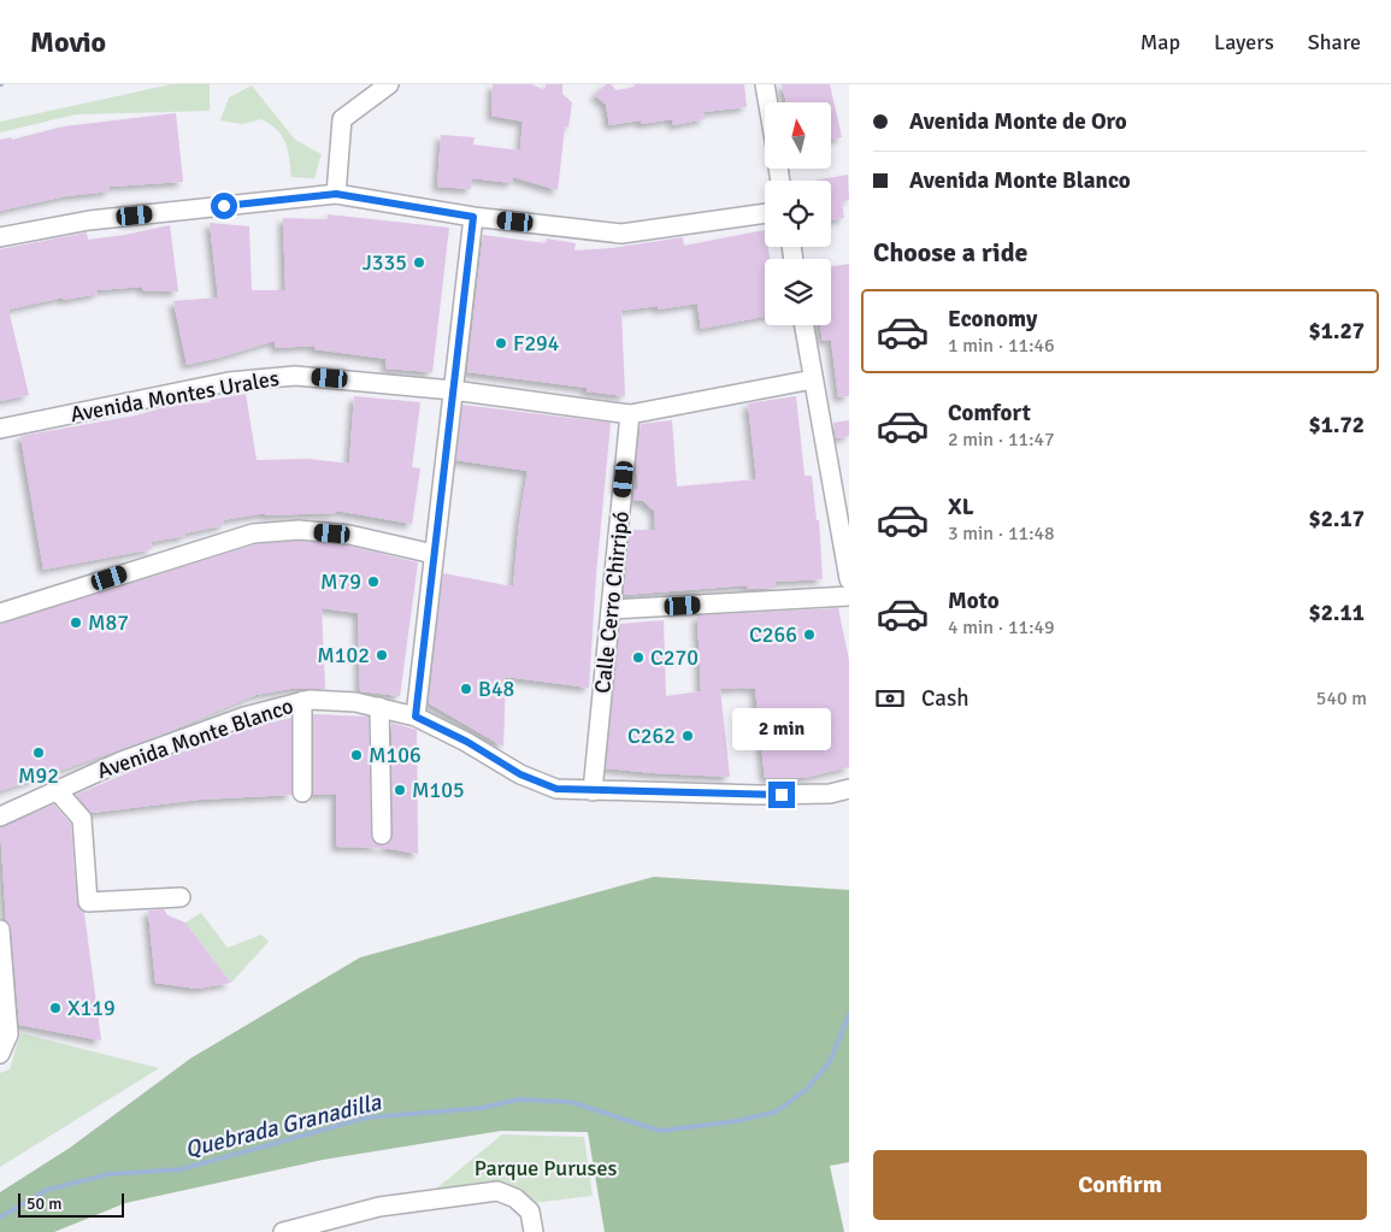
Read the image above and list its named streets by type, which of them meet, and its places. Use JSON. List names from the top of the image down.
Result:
{
  "streets": {
    "street": ["Avenida Montes Urales", "Calle Cerro Chirripó", "Avenida Monte Blanco"]
  },
  "crossings": [
    ["Avenida Montes Urales", "Calle Cerro Chirripó"],
    ["Calle Cerro Chirripó", "Avenida Monte Blanco"]
  ],
  "water": ["Quebrada Granadilla"],
  "parks": ["Parque Puruses"],
  "places": [
    "J335",
    "F294",
    "M79",
    "M87",
    "C266",
    "M102",
    "C270",
    "B48",
    "C262",
    "M92",
    "M106",
    "M105",
    "X119"
  ],
  "scale_bar": "50 m",
  "north": "top",
  "page": {
    "header": "Movio",
    "nav": ["Map", "Layers", "Share"],
    "banner": ["Avenida Monte de Oro", "Avenida Monte Blanco"],
    "heading": "Choose a ride",
    "list": [
      {
        "name": "Economy",
        "note": "1 min · 11:46",
        "value": "$1.27"
      },
      {
        "name": "Comfort",
        "note": "2 min · 11:47",
        "value": "$1.72"
      },
      {
        "name": "XL",
        "note": "3 min · 11:48",
        "value": "$2.17"
      },
      {
        "name": "Moto",
        "note": "4 min · 11:49",
        "value": "$2.11"
      }
    ],
    "pay": ["Cash", "540 m"],
    "bubble": "2 min",
    "buttons": "Confirm",
    "scale": "50 m"
  }
}
